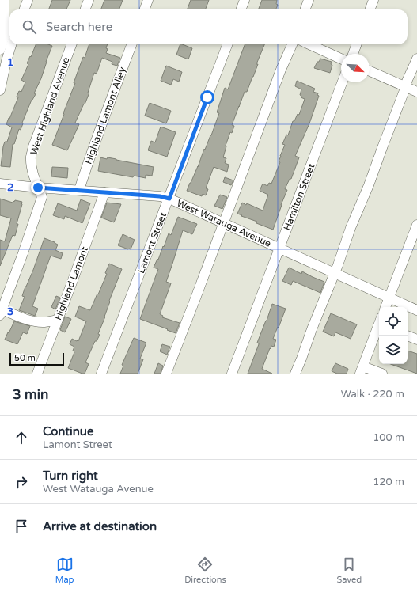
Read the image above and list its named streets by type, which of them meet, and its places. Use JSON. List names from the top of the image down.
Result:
{
  "streets": {
    "street": [
      "West Highland Avenue",
      "Highland Lamont Alley",
      "Hamilton Street",
      "West Watauga Avenue",
      "Lamont Street",
      "Highland Lamont"
    ]
  },
  "crossings": [
    ["West Highland Avenue", "West Watauga Avenue"],
    ["Highland Lamont Alley", "West Watauga Avenue"],
    ["Hamilton Street", "West Watauga Avenue"],
    ["West Watauga Avenue", "Lamont Street"],
    ["West Watauga Avenue", "Highland Lamont"]
  ],
  "scale_bar": "50 m",
  "north": "bottom right",
  "page": {
    "search": "Search here",
    "scale": "50 m",
    "heading": ["3 min", "Walk · 220 m"],
    "list": [
      ["Continue", "Lamont Street", "100 m"],
      ["Turn right", "West Watauga Avenue", "120 m"],
      "Arrive at destination"
    ],
    "nav": ["Map", "Directions", "Saved"]
  },
  "grid": {
    "rows": ["1", "2", "3"]
  }
}
